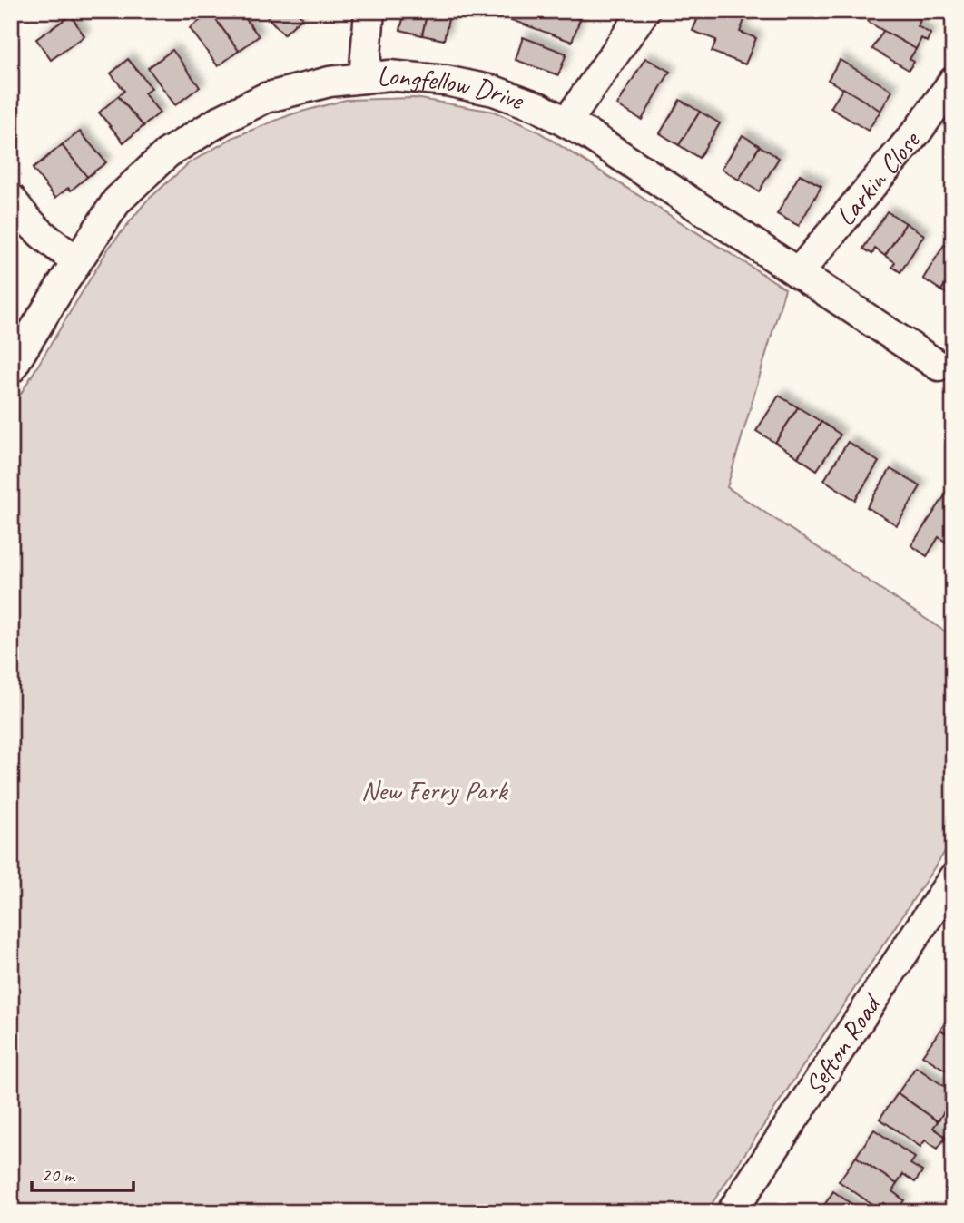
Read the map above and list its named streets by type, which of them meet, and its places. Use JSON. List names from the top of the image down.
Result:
{
  "streets": {
    "street": ["Longfellow Drive", "Larkin Close", "Sefton Road"]
  },
  "crossings": [
    ["Longfellow Drive", "Larkin Close"]
  ],
  "parks": ["New Ferry Park"],
  "scale_bar": "20 m"
}
